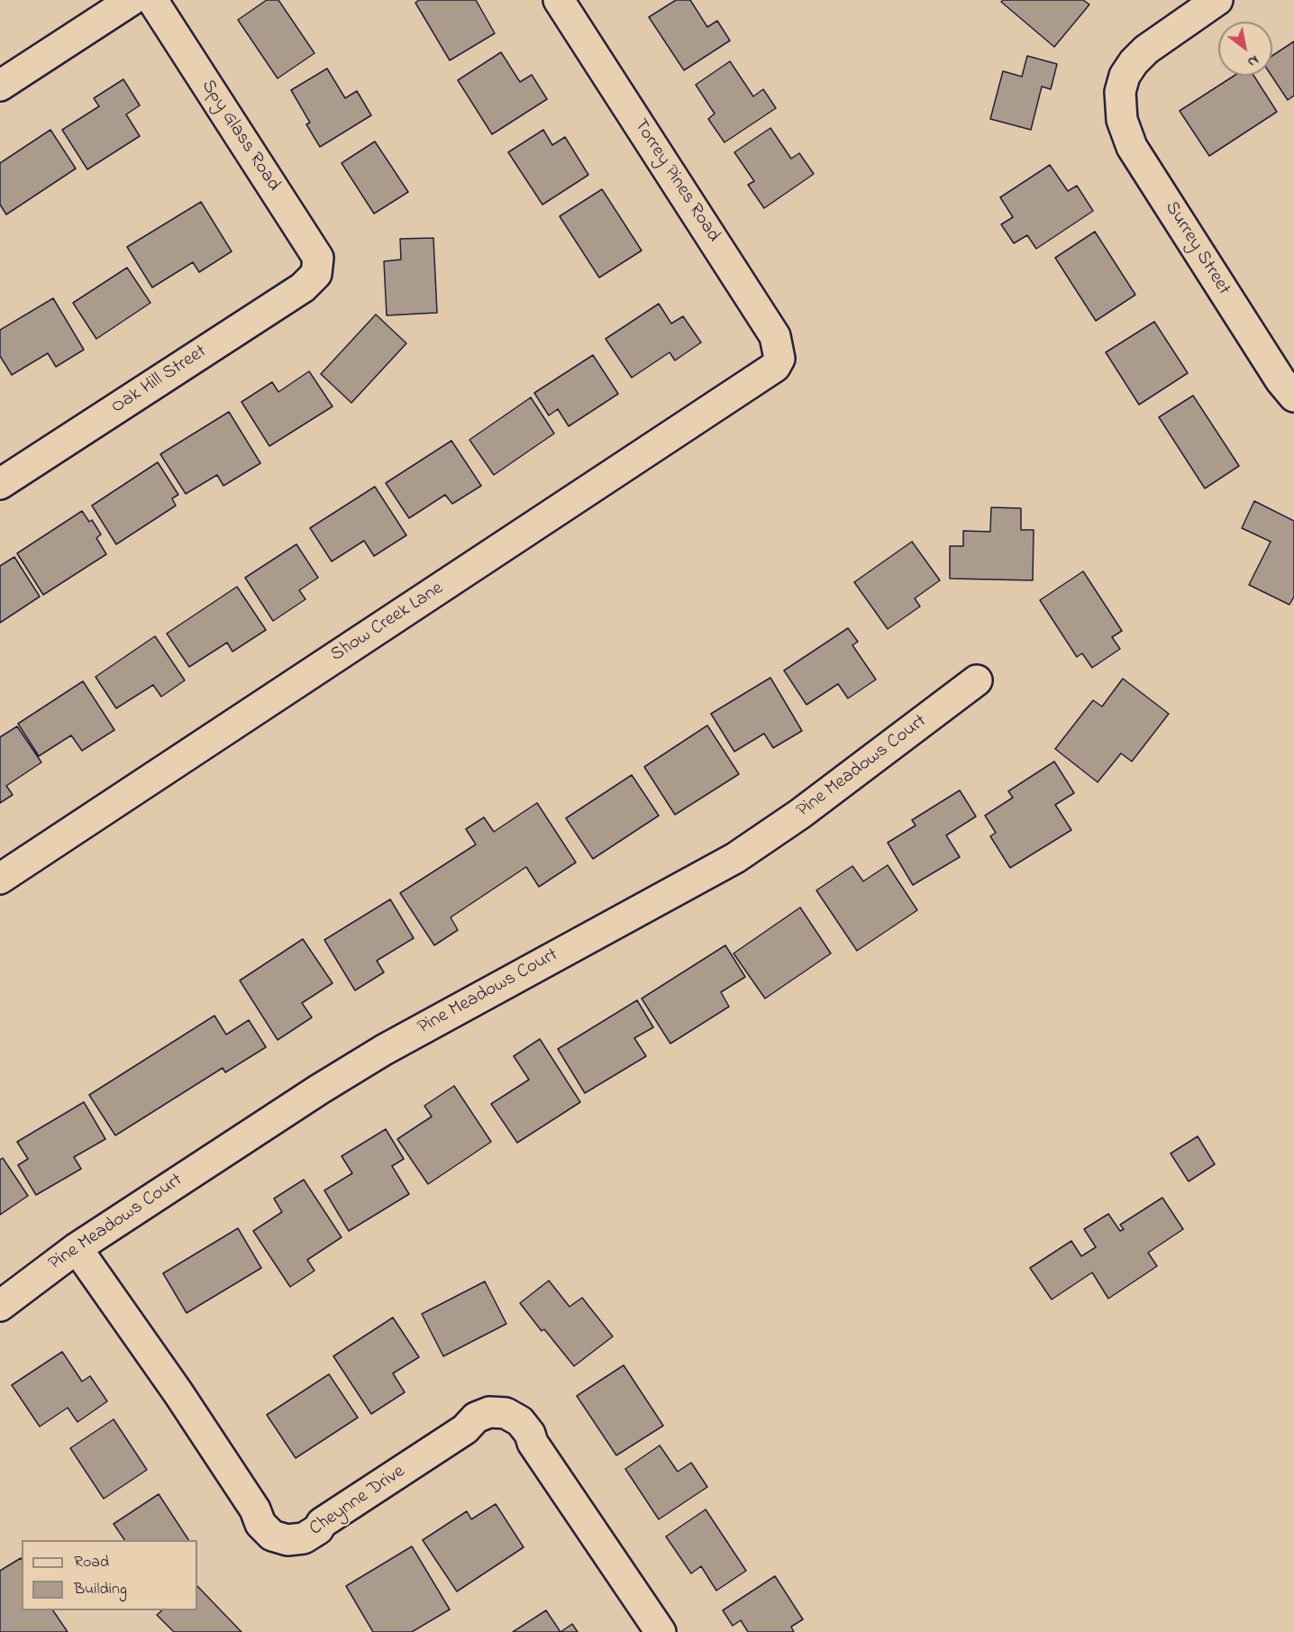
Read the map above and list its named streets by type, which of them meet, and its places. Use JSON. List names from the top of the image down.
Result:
{
  "streets": {
    "street": [
      "Spy Glass Road",
      "Torrey Pines Road",
      "Surrey Street",
      "Oak Hill Street",
      "Show Creek Lane",
      "Pine Meadows Court",
      "Cheynne Drive"
    ]
  },
  "crossings": [
    ["Spy Glass Road", "Oak Hill Street"],
    ["Torrey Pines Road", "Show Creek Lane"],
    ["Pine Meadows Court", "Cheynne Drive"]
  ],
  "legend": ["Road", "Building"],
  "north": "bottom right"
}
